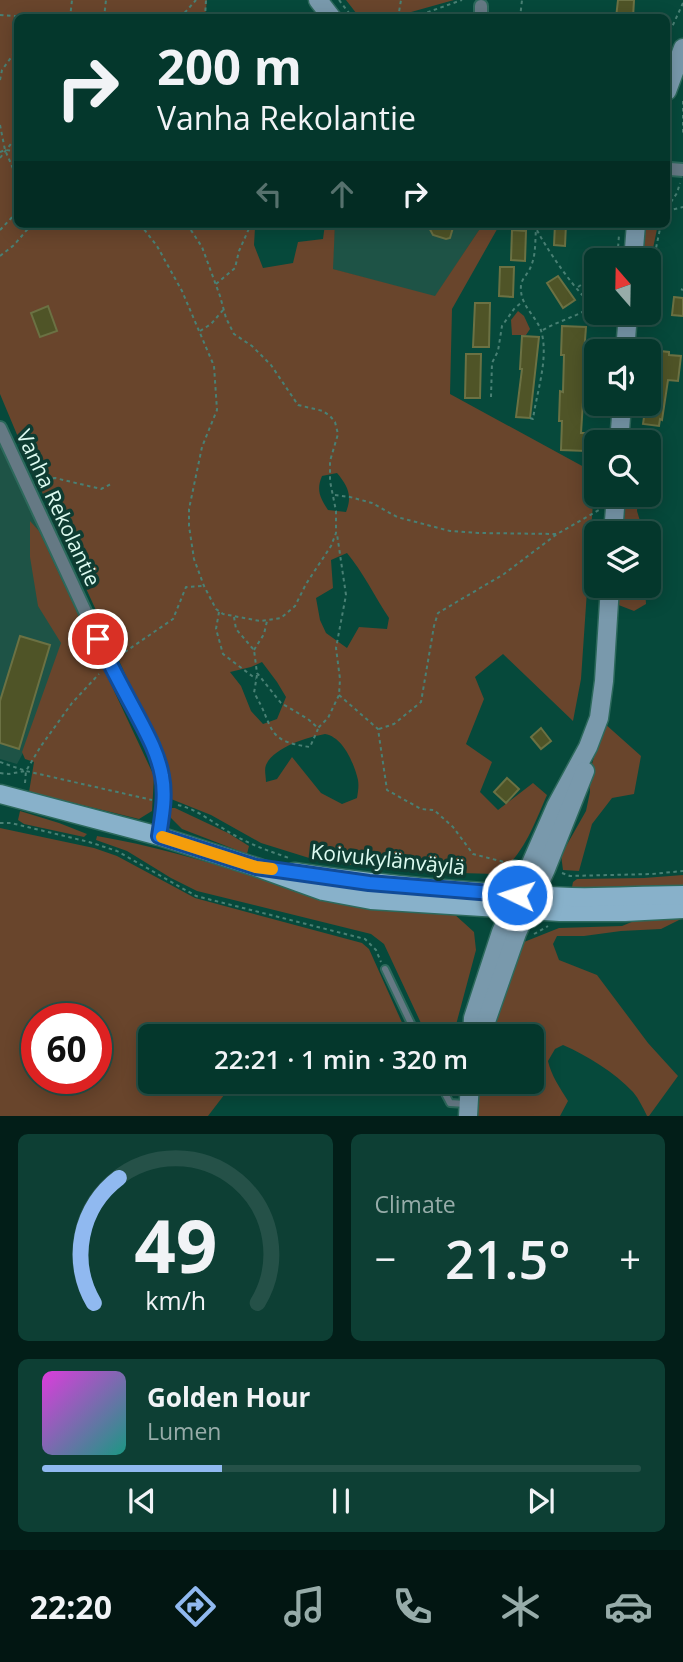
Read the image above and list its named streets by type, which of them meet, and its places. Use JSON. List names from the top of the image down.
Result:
{
  "streets": {
    "main road": ["Koivukylänväylä"],
    "street": ["Vanha Rekolantie"]
  },
  "crossings": [
    ["Vanha Rekolantie", "Koivukylänväylä"]
  ],
  "north": "top",
  "page": {
    "turn": ["200 m", "Vanha Rekolantie"],
    "limit": "60",
    "trip": "22:21 · 1 min · 320 m",
    "tile": "Climate",
    "heat": ["−", "21.5°", "+"],
    "song": ["Golden Hour", "Lumen"],
    "tabs": "22:20",
    "gauge": ["49", "km/h"]
  }
}
